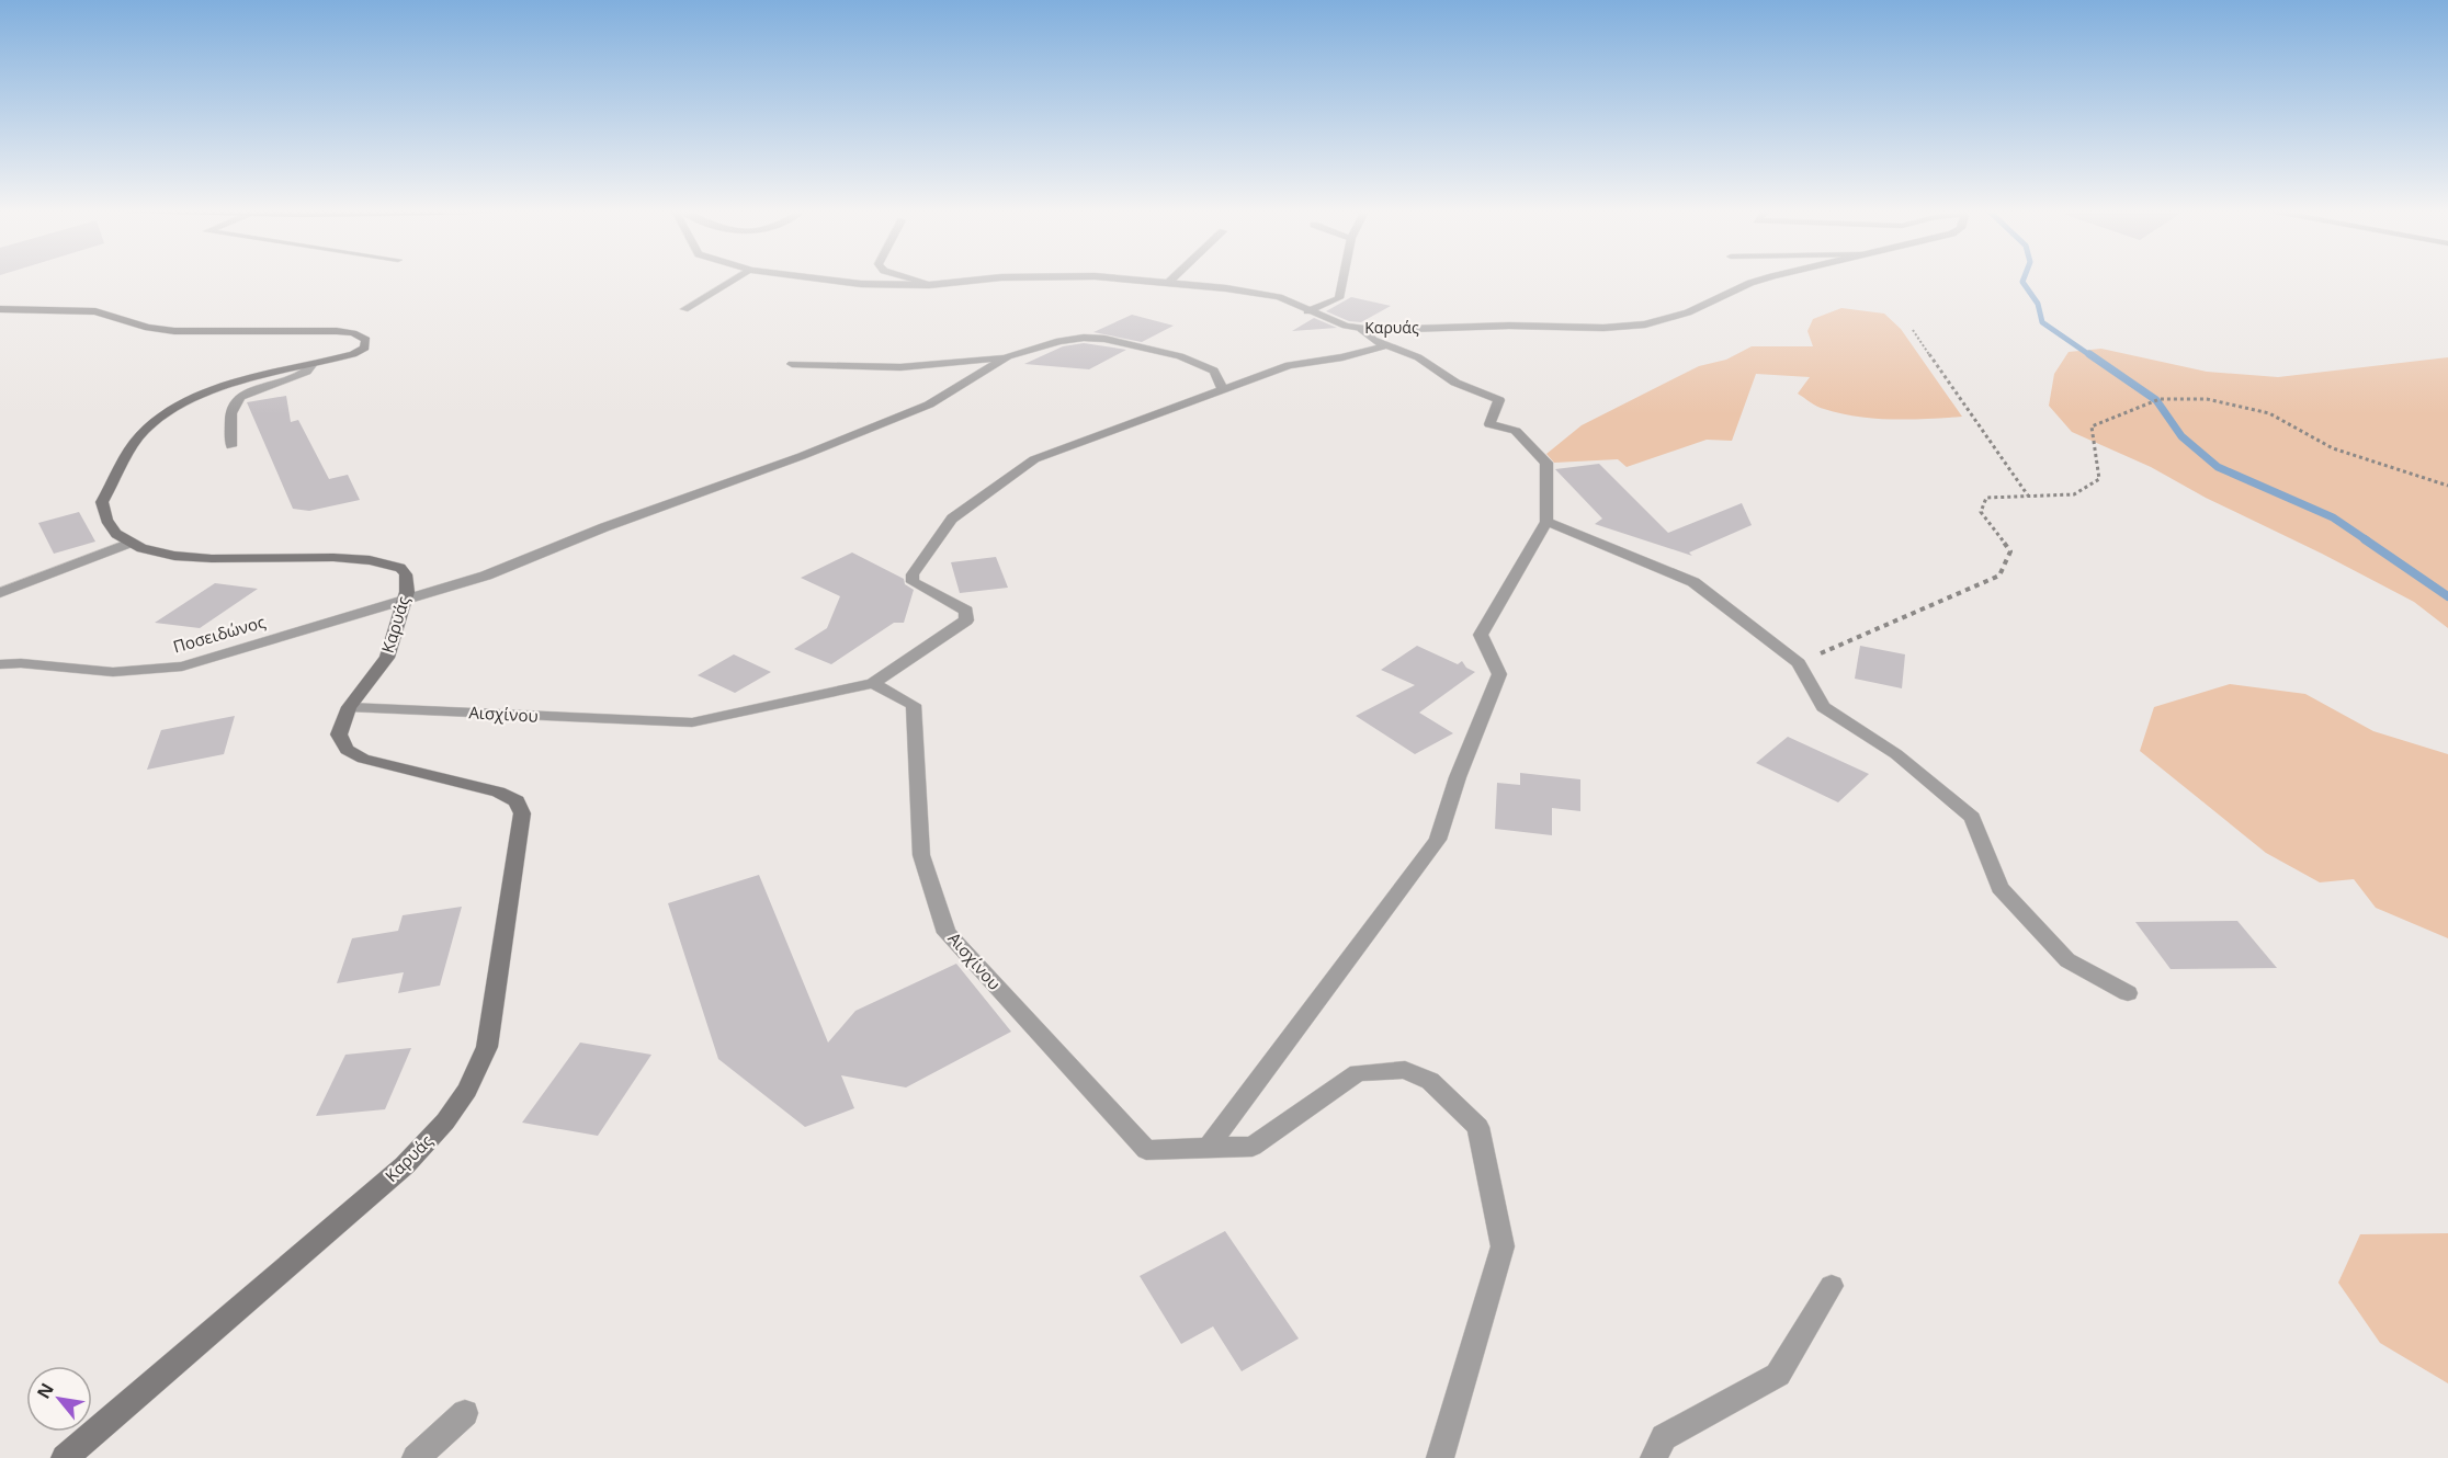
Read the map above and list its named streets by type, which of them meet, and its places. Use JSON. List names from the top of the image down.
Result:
{
  "streets": {
    "main road": ["Καρυάς"],
    "street": ["Ποσειδώνος", "Αισχίνου"]
  },
  "crossings": [
    ["Καρυάς", "Ποσειδώνος"],
    ["Καρυάς", "Αισχίνου"]
  ],
  "north": "top left"
}
